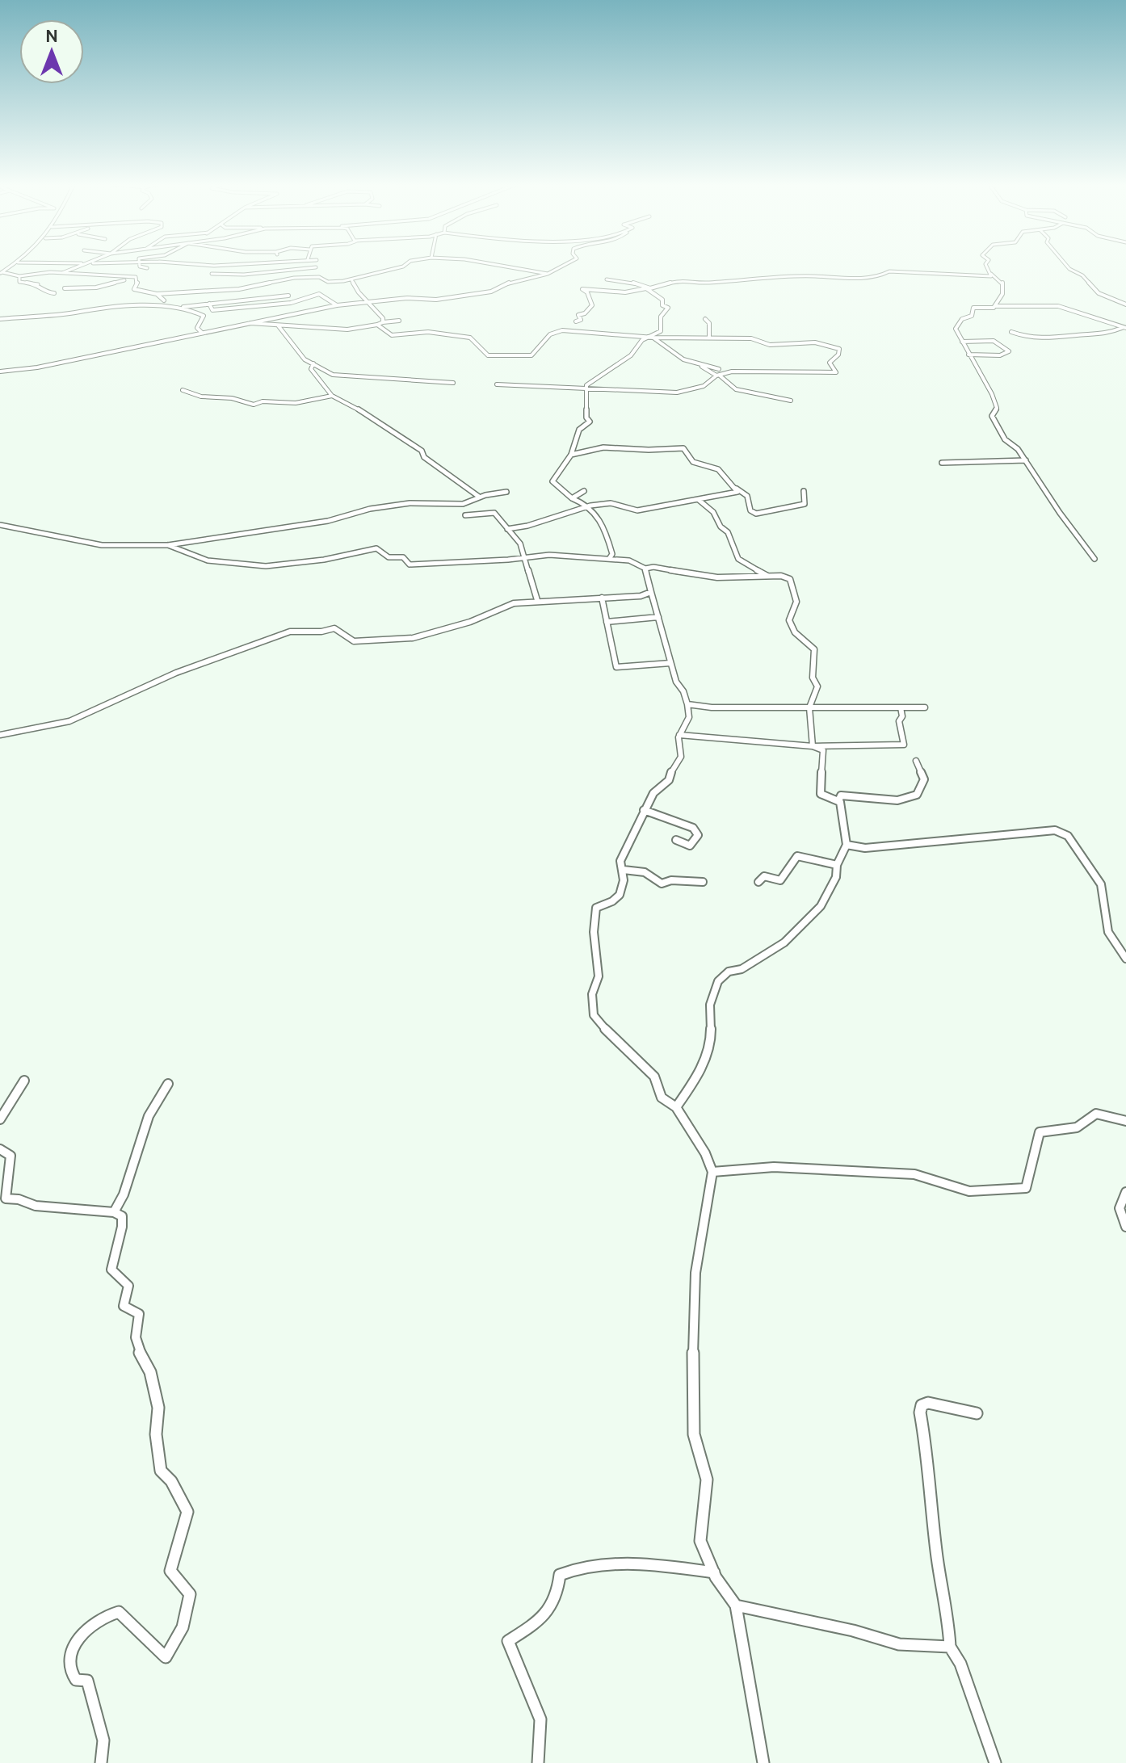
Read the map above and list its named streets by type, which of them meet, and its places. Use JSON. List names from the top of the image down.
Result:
{
  "north": "top"
}
